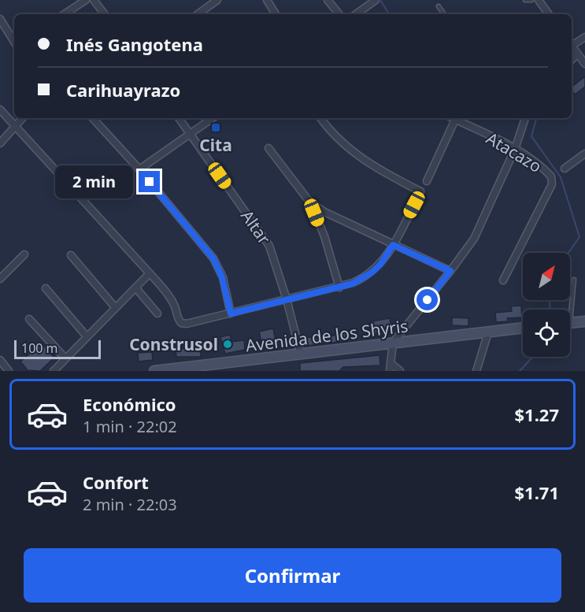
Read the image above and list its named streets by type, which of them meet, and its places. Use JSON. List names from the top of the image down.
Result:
{
  "streets": {
    "main road": ["Avenida de los Shyris"],
    "street": ["Atacazo", "Altar"]
  },
  "crossings": [
    ["Altar", "Avenida de los Shyris"]
  ],
  "places": {
    "transit": ["Cita"],
    "other": ["Construsol"]
  },
  "scale_bar": "100 m",
  "north": "top right",
  "page": {
    "banner": ["Inés Gangotena", "Carihuayrazo"],
    "bubble": "2 min",
    "scale": "100 m",
    "list": [
      {
        "name": "Económico",
        "note": "1 min · 22:02",
        "value": "$1.27"
      },
      {
        "name": "Confort",
        "note": "2 min · 22:03",
        "value": "$1.71"
      }
    ],
    "buttons": "Confirmar"
  }
}
